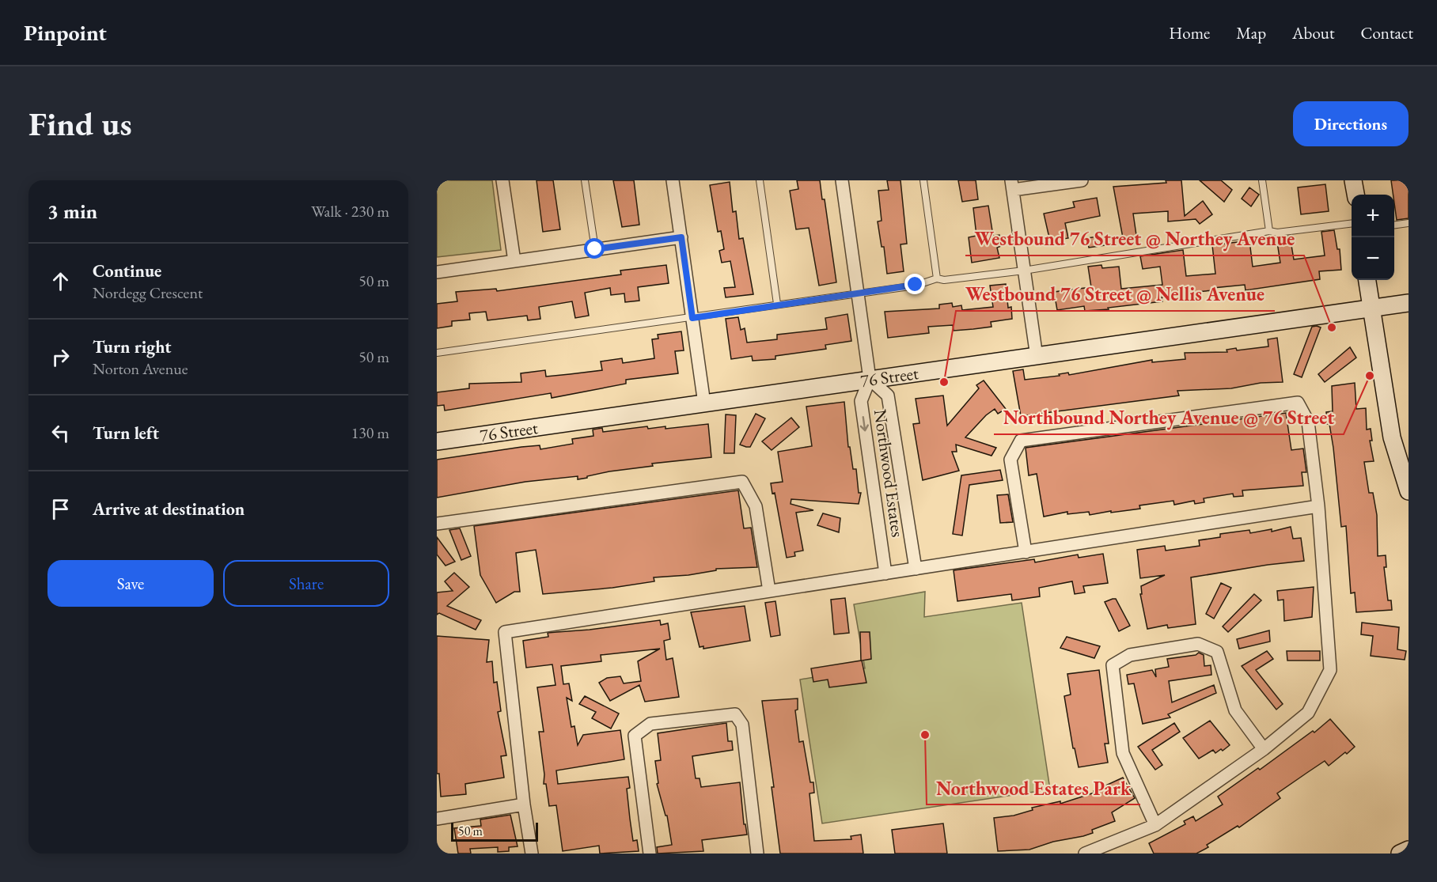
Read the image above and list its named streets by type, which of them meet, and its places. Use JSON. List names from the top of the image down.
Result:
{
  "streets": {
    "street": ["76 Street", "Northwood Estates"]
  },
  "crossings": [
    ["76 Street", "Northwood Estates"]
  ],
  "places": [
    "Westbound 76 Street @ Northey Avenue",
    "Northbound Northey Avenue @ 76 Street",
    "Westbound 76 Street @ Nellis Avenue",
    "Northwood Estates Park"
  ],
  "scale_bar": "50 m",
  "page": {
    "header": "Pinpoint",
    "nav": [
      "Home",
      "Map",
      "About",
      "Contact"
    ],
    "buttons": [
      "Directions",
      ["Save", "Share"]
    ],
    "title": "Find us",
    "heading": ["3 min", "Walk · 230 m"],
    "map_buttons": ["+", "−"],
    "list": [
      ["Continue", "Nordegg Crescent", "50 m"],
      ["Turn right", "Norton Avenue", "50 m"],
      ["Turn left", "130 m"],
      "Arrive at destination"
    ],
    "scale": "50 m"
  }
}
